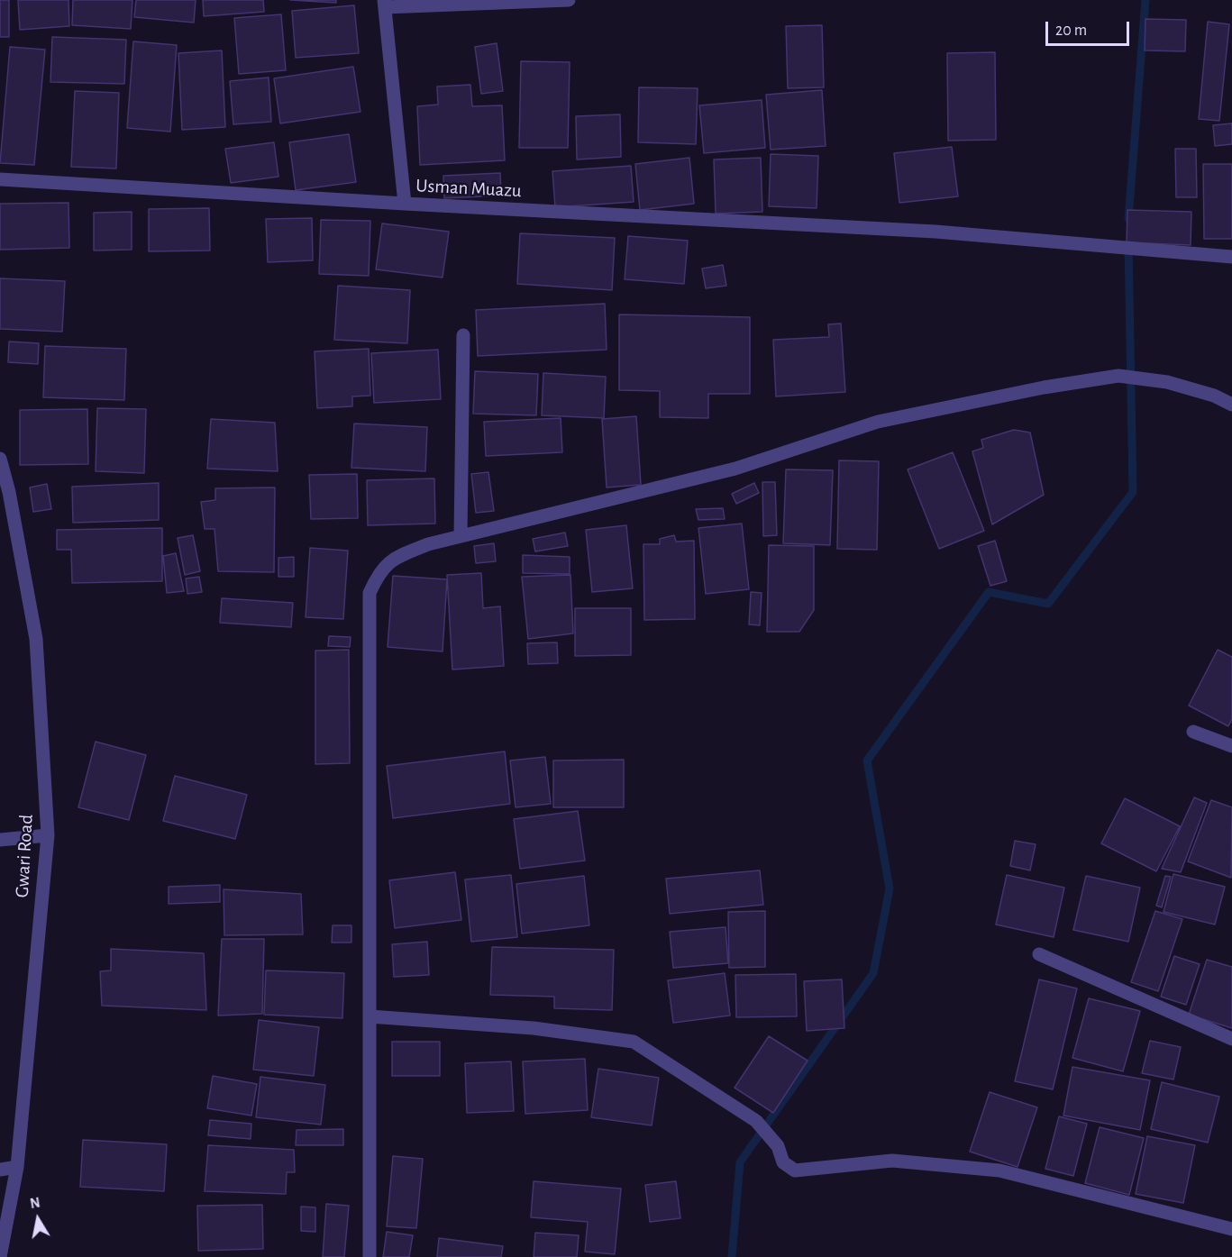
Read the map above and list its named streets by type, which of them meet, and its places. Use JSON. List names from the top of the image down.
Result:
{
  "streets": {
    "street": ["Usman Muazu", "Gwari Road"]
  },
  "scale_bar": "20 m",
  "north": "top"
}
